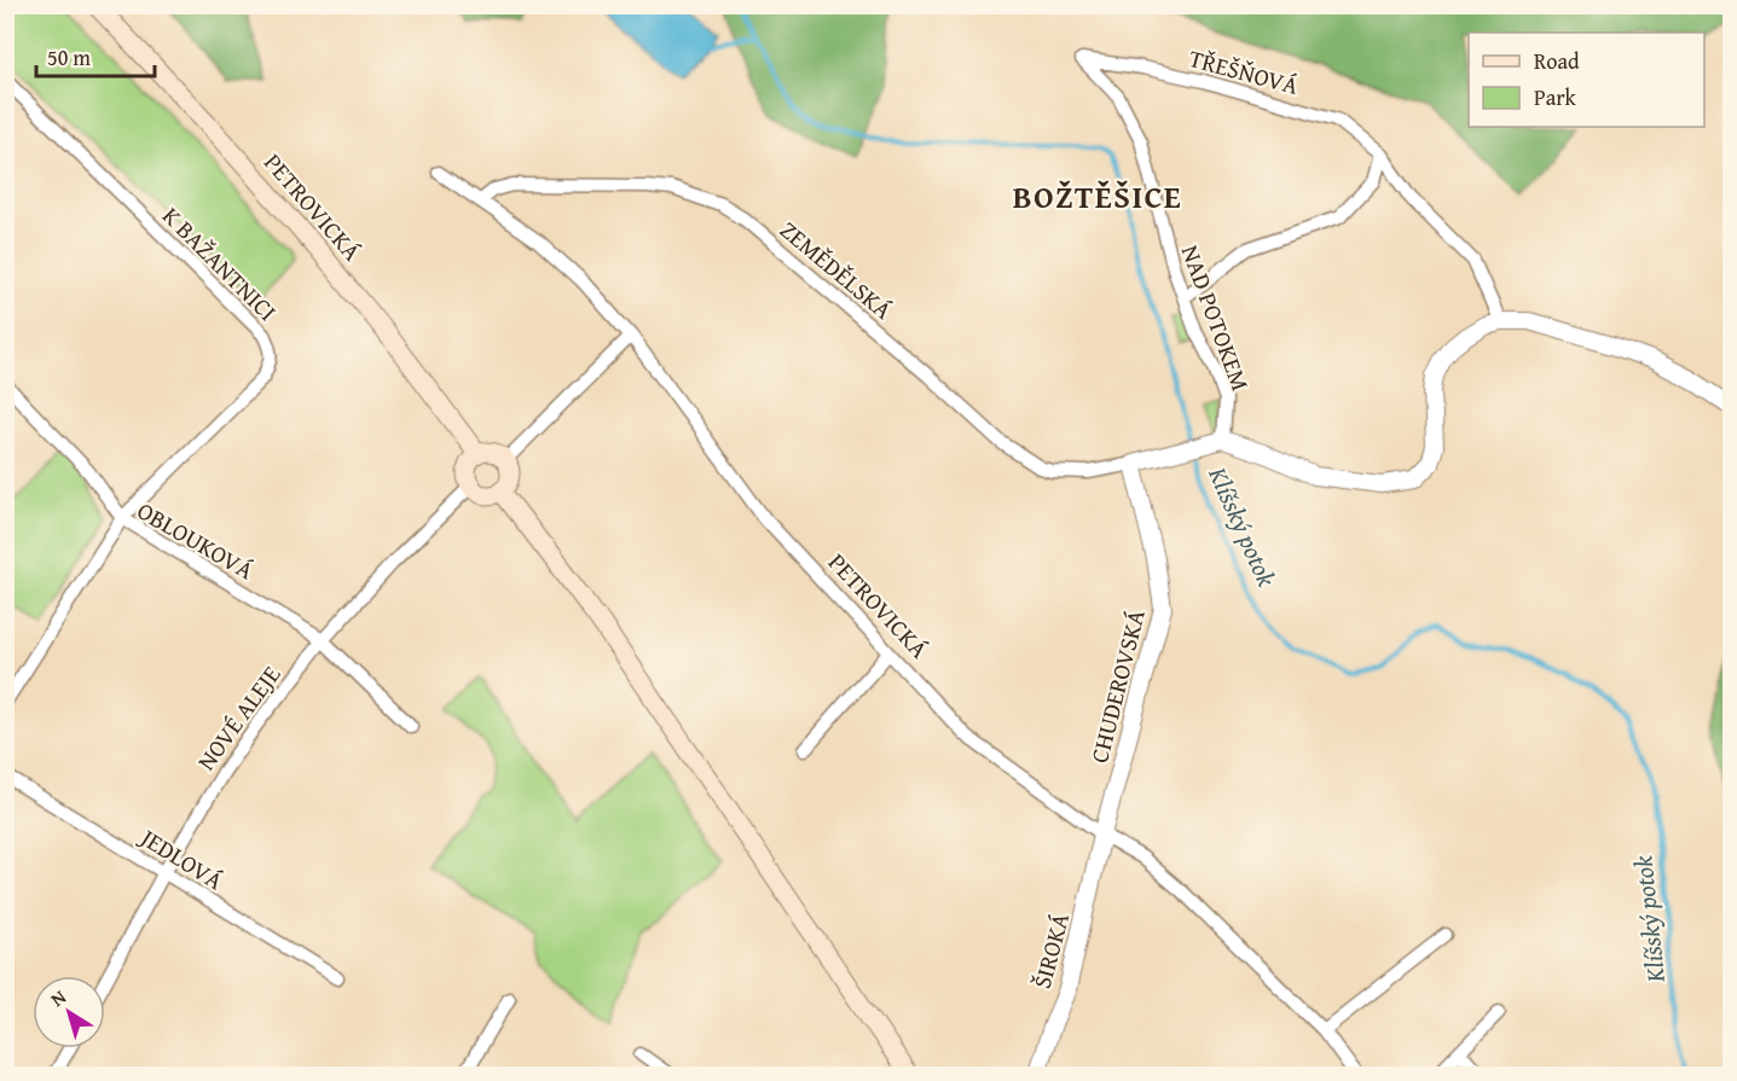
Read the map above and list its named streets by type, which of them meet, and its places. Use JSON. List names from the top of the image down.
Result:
{
  "streets": {
    "main road": ["PETROVICKÁ"],
    "street": [
      "TŘEŠŇOVÁ",
      "K BAŽANTNICI",
      "ZEMĚDĚLSKÁ",
      "NAD POTOKEM",
      "OBLOUKOVÁ",
      "CHUDEROVSKÁ",
      "NOVÉ ALEJE",
      "JEDLOVÁ",
      "ŠIROKÁ"
    ]
  },
  "crossings": [
    ["TŘEŠŇOVÁ", "NAD POTOKEM"],
    ["PETROVICKÁ", "ZEMĚDĚLSKÁ"],
    ["PETROVICKÁ", "CHUDEROVSKÁ"],
    ["PETROVICKÁ", "NOVÉ ALEJE"],
    ["PETROVICKÁ", "ŠIROKÁ"],
    ["K BAŽANTNICI", "OBLOUKOVÁ"],
    ["ZEMĚDĚLSKÁ", "CHUDEROVSKÁ"],
    ["OBLOUKOVÁ", "NOVÉ ALEJE"],
    ["CHUDEROVSKÁ", "ŠIROKÁ"],
    ["NOVÉ ALEJE", "JEDLOVÁ"]
  ],
  "districts": ["BOŽTĚŠICE"],
  "water": ["Klíšský potok"],
  "legend": ["Road", "Park"],
  "scale_bar": "50 m",
  "north": "top left"
}
